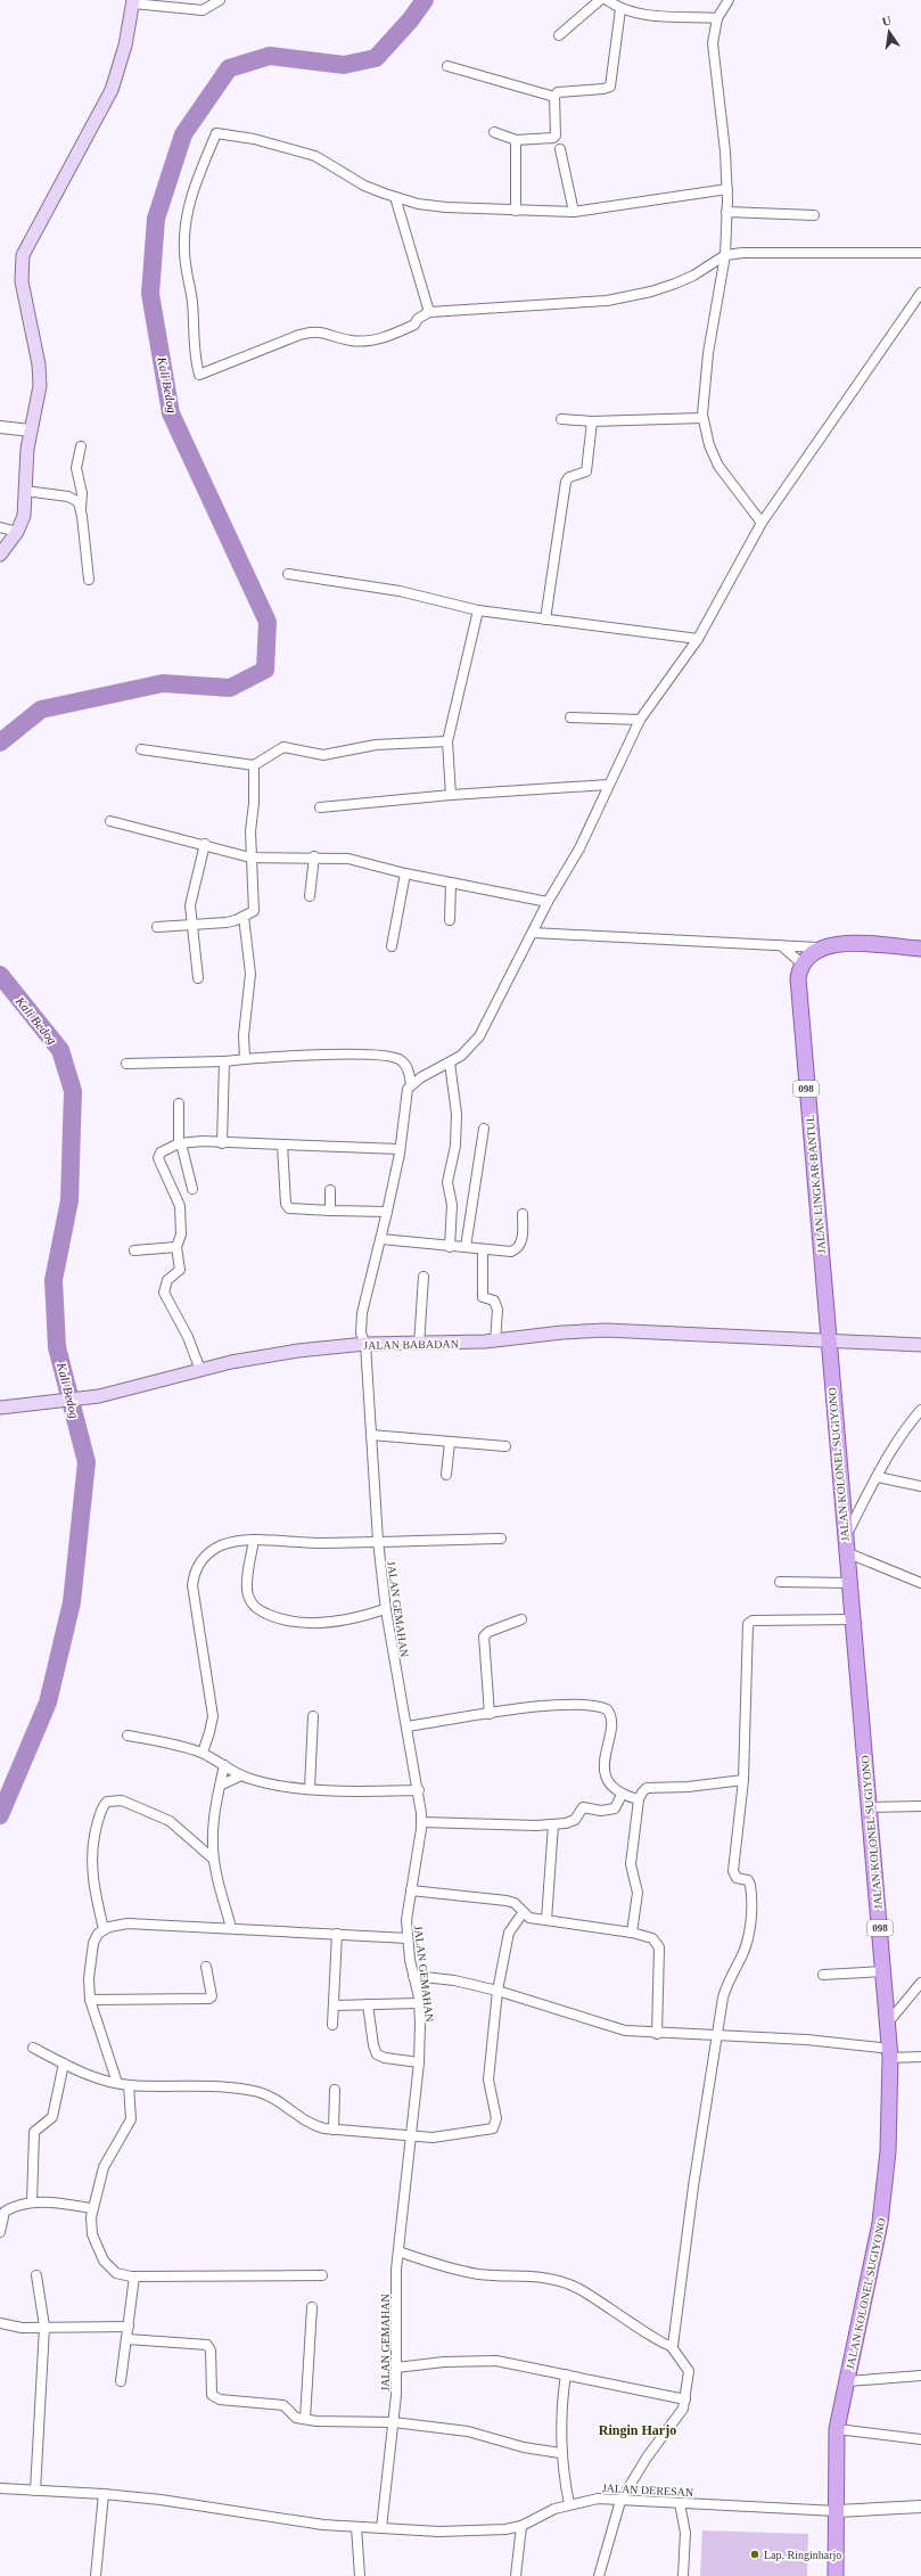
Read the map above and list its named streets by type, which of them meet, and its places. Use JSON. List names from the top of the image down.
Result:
{
  "streets": {
    "main road": [
      "098",
      "JALAN LINGKAR BANTUL",
      "JALAN BABADAN",
      "JALAN KOLONEL SUGIYONO"
    ],
    "street": ["JALAN GEMAHAN", "JALAN DERESAN"]
  },
  "crossings": [
    ["098", "JALAN KOLONEL SUGIYONO"],
    ["098", "JALAN DERESAN"],
    ["JALAN LINGKAR BANTUL", "JALAN BABADAN"],
    ["JALAN LINGKAR BANTUL", "JALAN KOLONEL SUGIYONO"],
    ["JALAN BABADAN", "JALAN KOLONEL SUGIYONO"],
    ["JALAN BABADAN", "JALAN GEMAHAN"],
    ["JALAN KOLONEL SUGIYONO", "JALAN DERESAN"],
    ["JALAN GEMAHAN", "JALAN DERESAN"]
  ],
  "districts": ["Ringin Harjo"],
  "water": ["Kali Bedog"],
  "places": ["Lap. Ringinharjo"],
  "north": "top"
}
